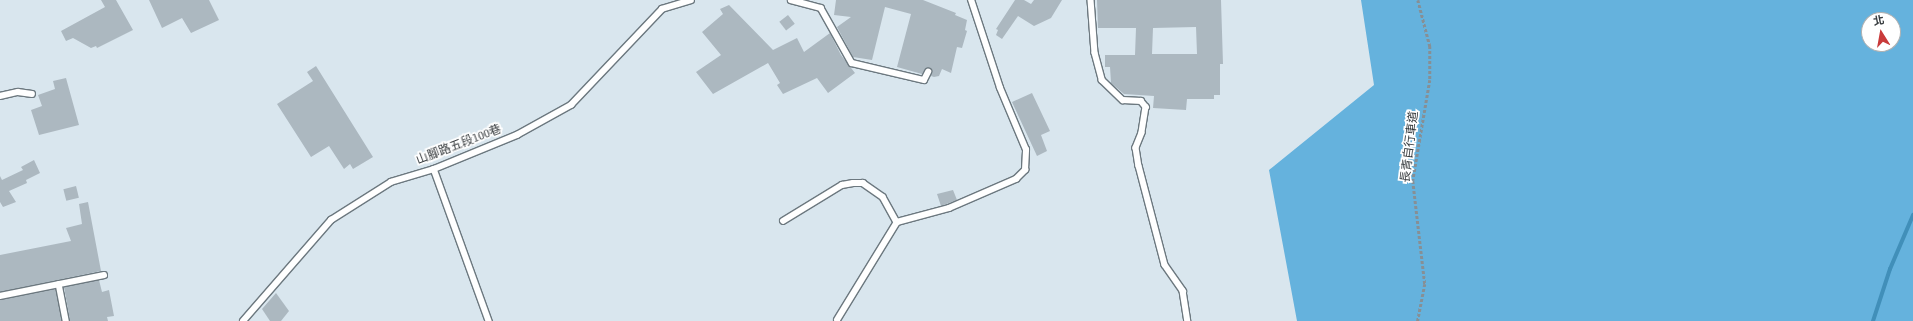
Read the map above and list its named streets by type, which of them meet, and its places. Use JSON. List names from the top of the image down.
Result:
{
  "streets": {
    "lane": ["山腳路五段100巷"],
    "path": ["長青自行車道"]
  },
  "north": "top"
}
